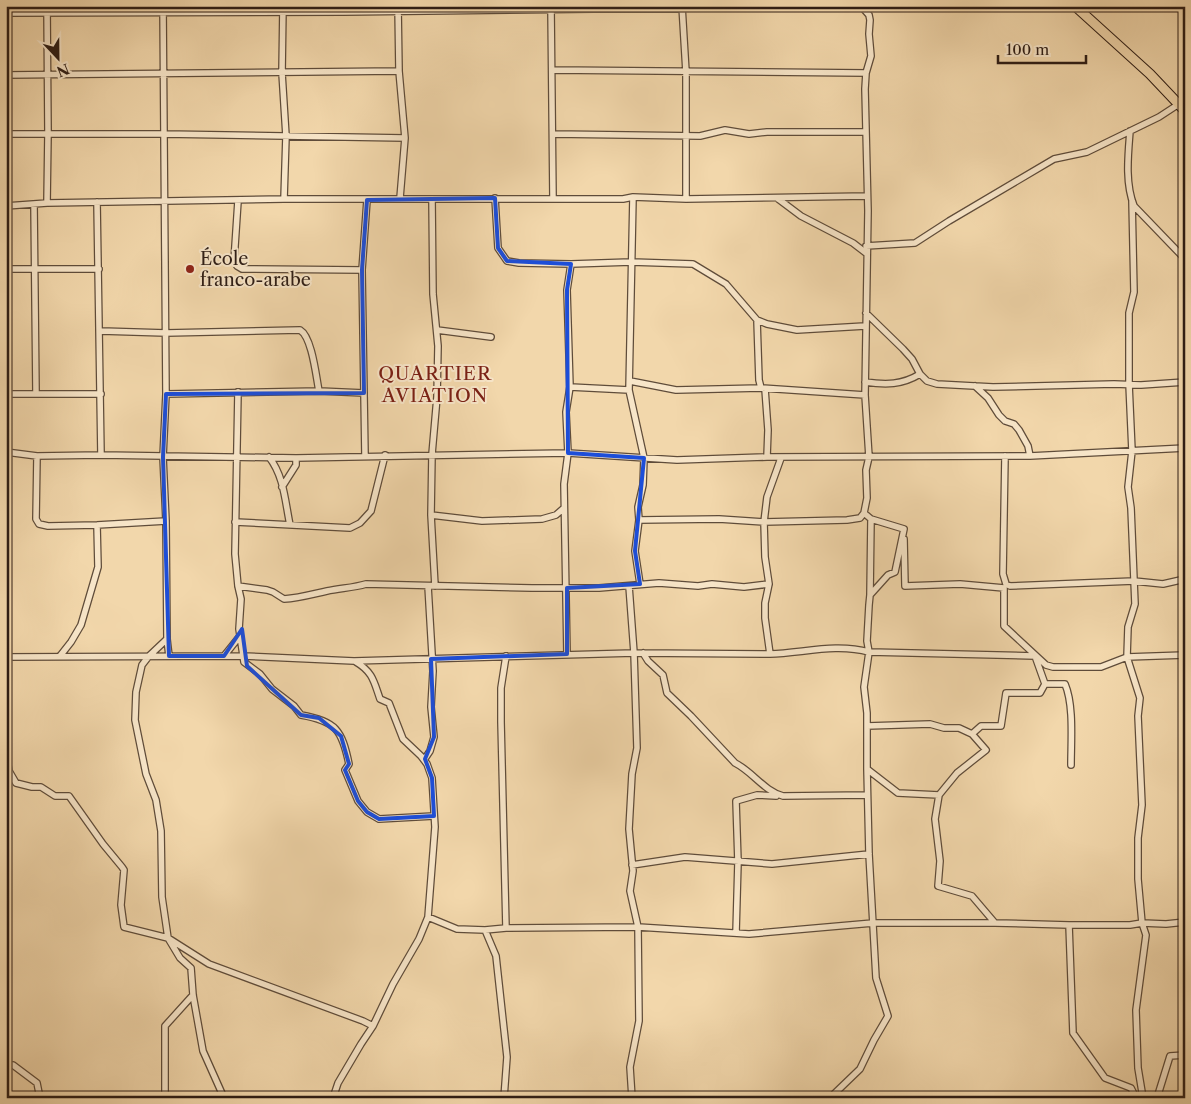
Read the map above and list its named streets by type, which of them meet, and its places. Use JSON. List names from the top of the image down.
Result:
{
  "districts": ["QUARTIER AVIATION"],
  "places": ["École franco-arabe"],
  "scale_bar": "100 m",
  "north": "bottom"
}
